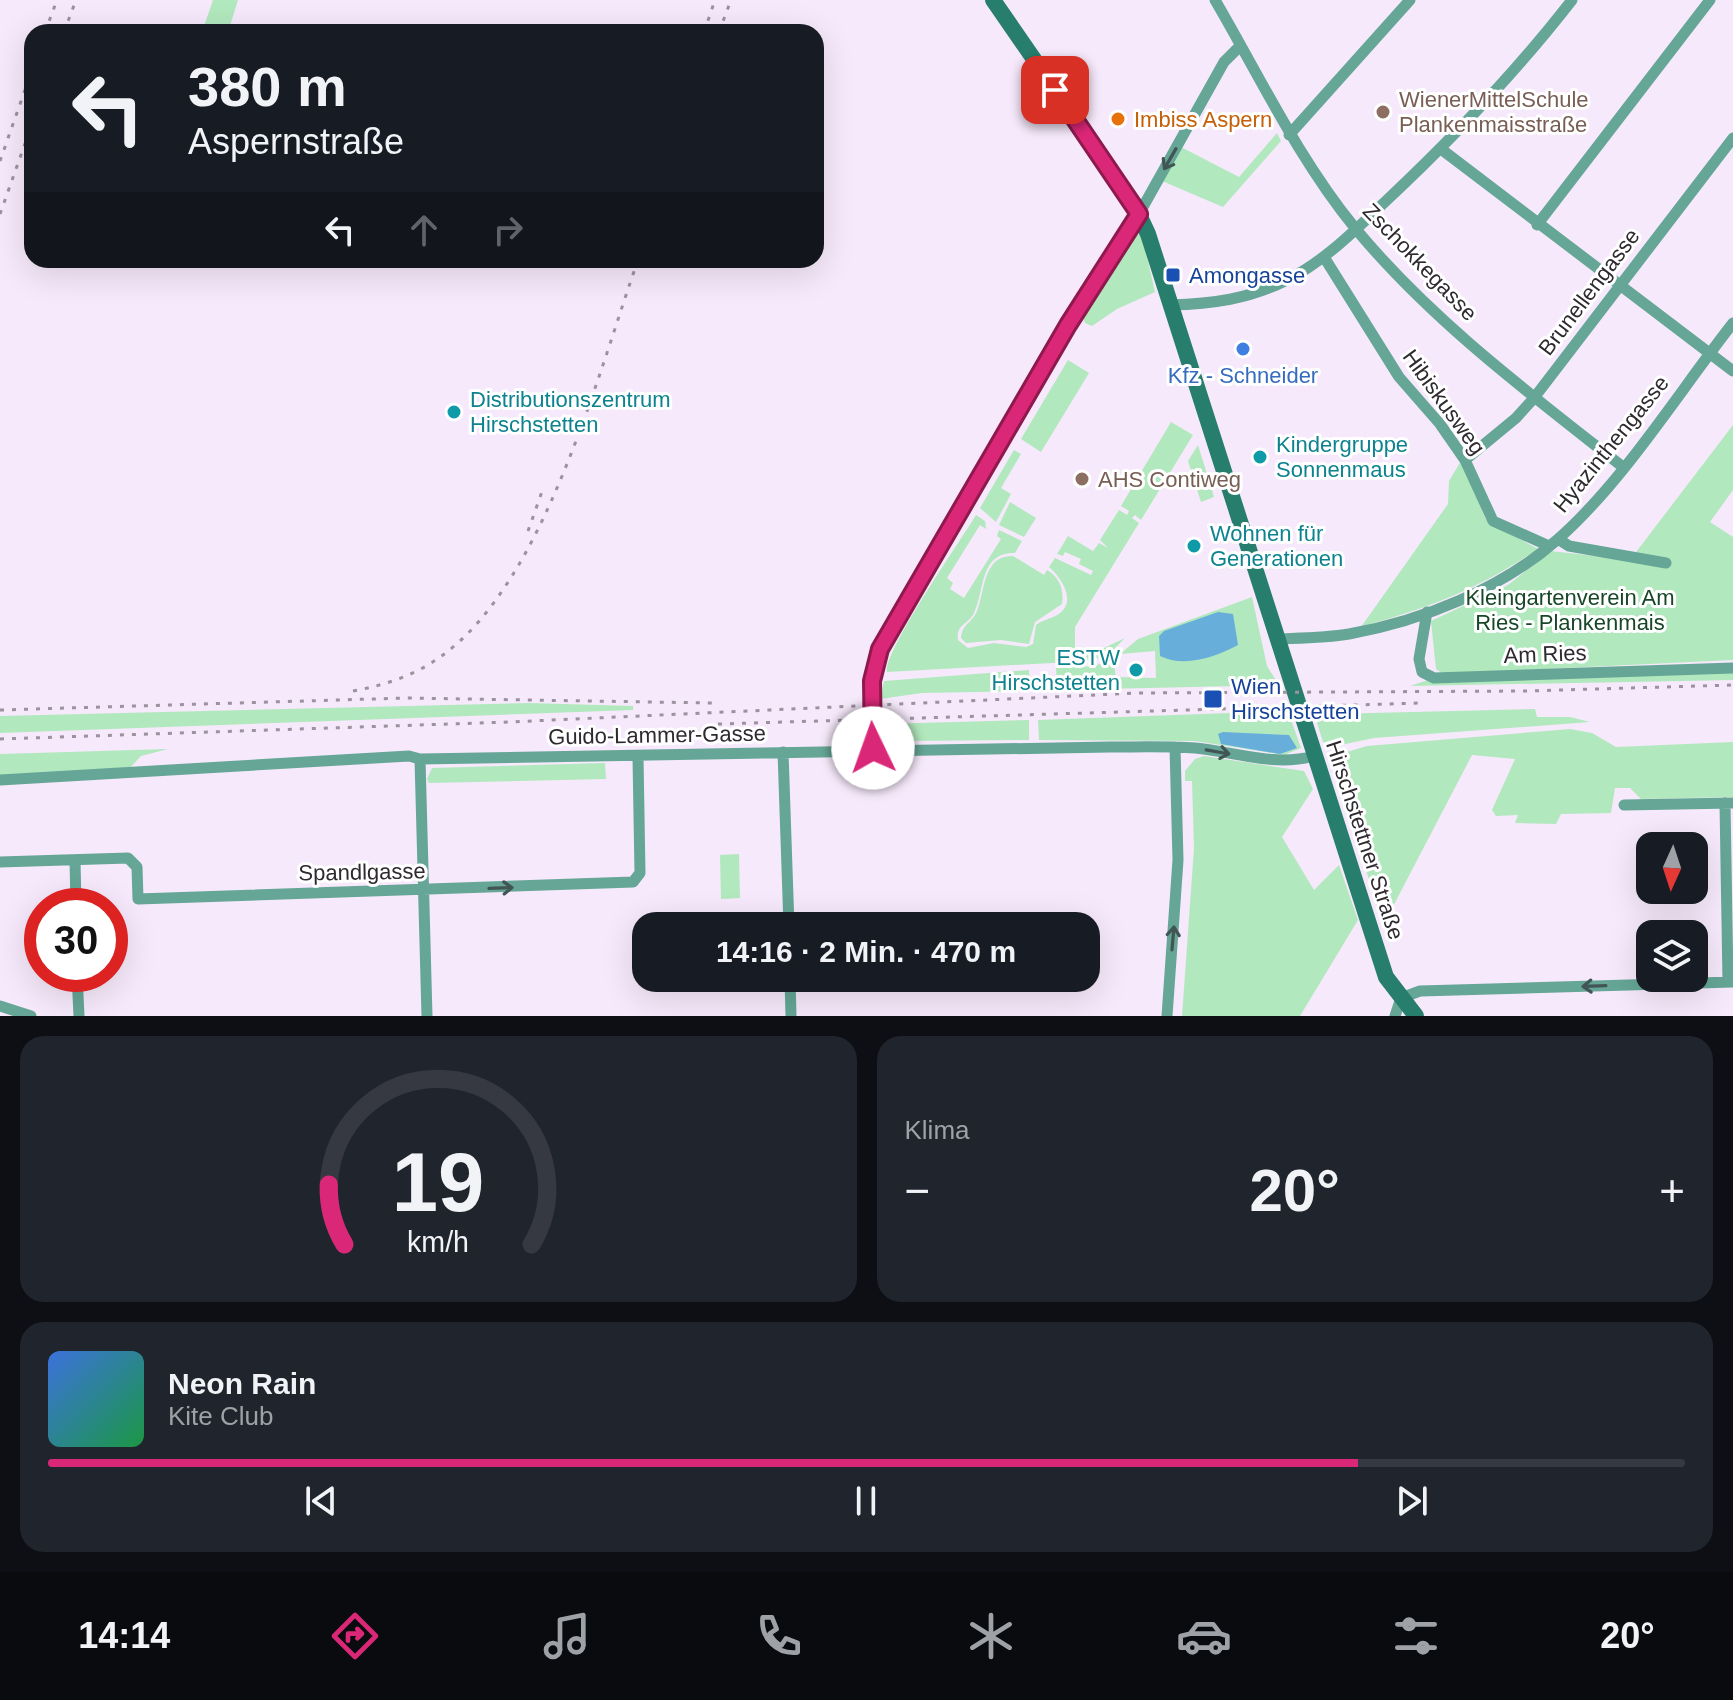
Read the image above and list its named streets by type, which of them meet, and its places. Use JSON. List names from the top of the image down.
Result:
{
  "streets": {
    "main road": ["Hirschstettner Straße"],
    "street": [
      "Zschokkegasse",
      "Brunellengasse",
      "Hibiskusweg",
      "Hyazinthengasse",
      "Am Ries",
      "Guido-Lammer-Gasse",
      "Spandlgasse"
    ]
  },
  "crossings": [
    ["Zschokkegasse", "Brunellengasse"],
    ["Zschokkegasse", "Hyazinthengasse"],
    ["Brunellengasse", "Hibiskusweg"],
    ["Hibiskusweg", "Hyazinthengasse"],
    ["Hyazinthengasse", "Am Ries"],
    ["Hyazinthengasse", "Hirschstettner Straße"],
    ["Guido-Lammer-Gasse", "Hirschstettner Straße"],
    ["Guido-Lammer-Gasse", "Spandlgasse"]
  ],
  "parks": ["Kleingartenverein Am Ries - Plankenmais"],
  "places": {
    "other": [
      "WienerMittelSchule Plankenmaisstraße",
      "Imbiss Aspern",
      "Kfz - Schneider",
      "Distributionszentrum Hirschstetten",
      "Kindergruppe Sonnenmaus",
      "AHS Contiweg",
      "Wohnen für Generationen",
      "ESTW Hirschstetten"
    ],
    "transit": ["Amongasse", "Wien Hirschstetten"]
  },
  "north": "bottom",
  "page": {
    "turn": ["380 m", "Aspernstraße"],
    "limit": "30",
    "trip": "14:16 · 2 Min. · 470 m",
    "tile": "Klima",
    "heat": ["−", "20°", "+"],
    "song": ["Neon Rain", "Kite Club"],
    "tabs": ["14:14", "20°"],
    "gauge": ["19", "km/h"]
  }
}
